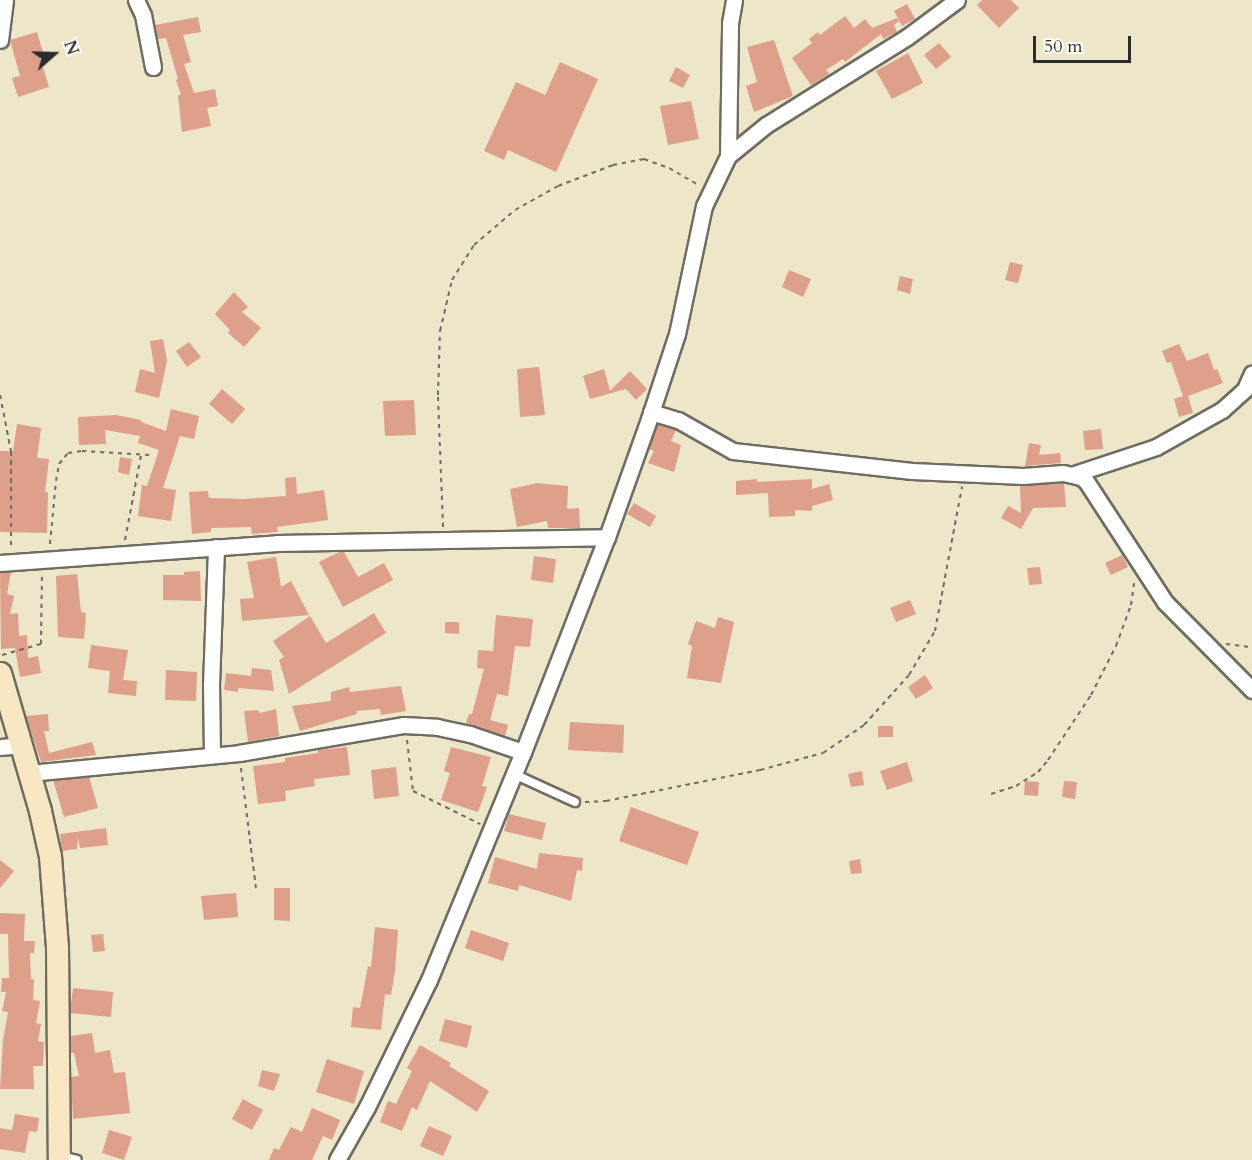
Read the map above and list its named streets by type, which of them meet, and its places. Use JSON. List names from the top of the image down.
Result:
{
  "scale_bar": "50 m",
  "north": "right"
}
